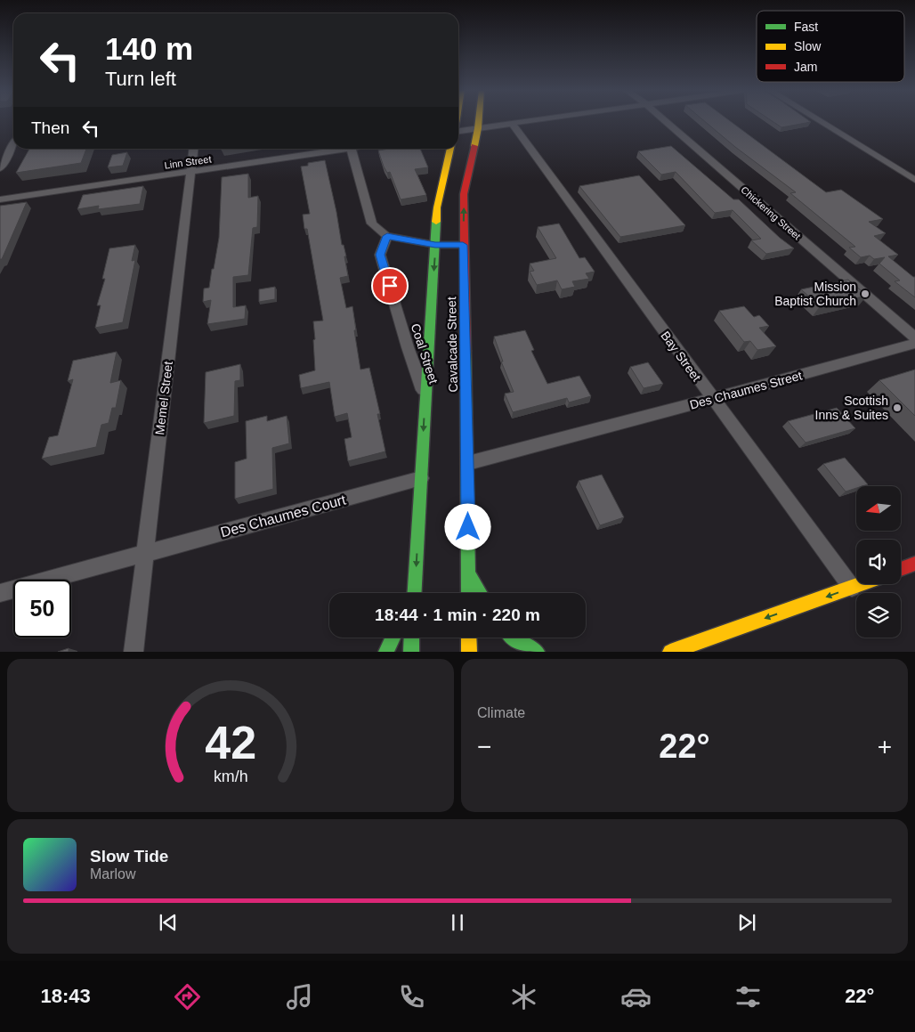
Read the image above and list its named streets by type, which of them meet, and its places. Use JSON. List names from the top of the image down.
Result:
{
  "streets": {
    "main road": ["Cavalcade Street"],
    "street": [
      "Linn Street",
      "Chickering Street",
      "Coal Street",
      "Bay Street",
      "Des Chaumes Street",
      "Memel Street",
      "Des Chaumes Court"
    ]
  },
  "crossings": [
    ["Linn Street", "Memel Street"],
    ["Cavalcade Street", "Coal Street"],
    ["Cavalcade Street", "Des Chaumes Street"],
    ["Cavalcade Street", "Des Chaumes Court"],
    ["Bay Street", "Des Chaumes Street"],
    ["Memel Street", "Des Chaumes Court"]
  ],
  "places": ["Mission Baptist Church", "Scottish Inns & Suites"],
  "legend": ["Fast", "Slow", "Jam"],
  "north": "left",
  "page": {
    "turn": ["140 m", "Turn left"],
    "then": "Then",
    "limit": "50",
    "trip": "18:44 · 1 min · 220 m",
    "tile": "Climate",
    "heat": ["−", "22°", "+"],
    "song": ["Slow Tide", "Marlow"],
    "tabs": ["18:43", "22°"],
    "gauge": ["42", "km/h"]
  }
}
